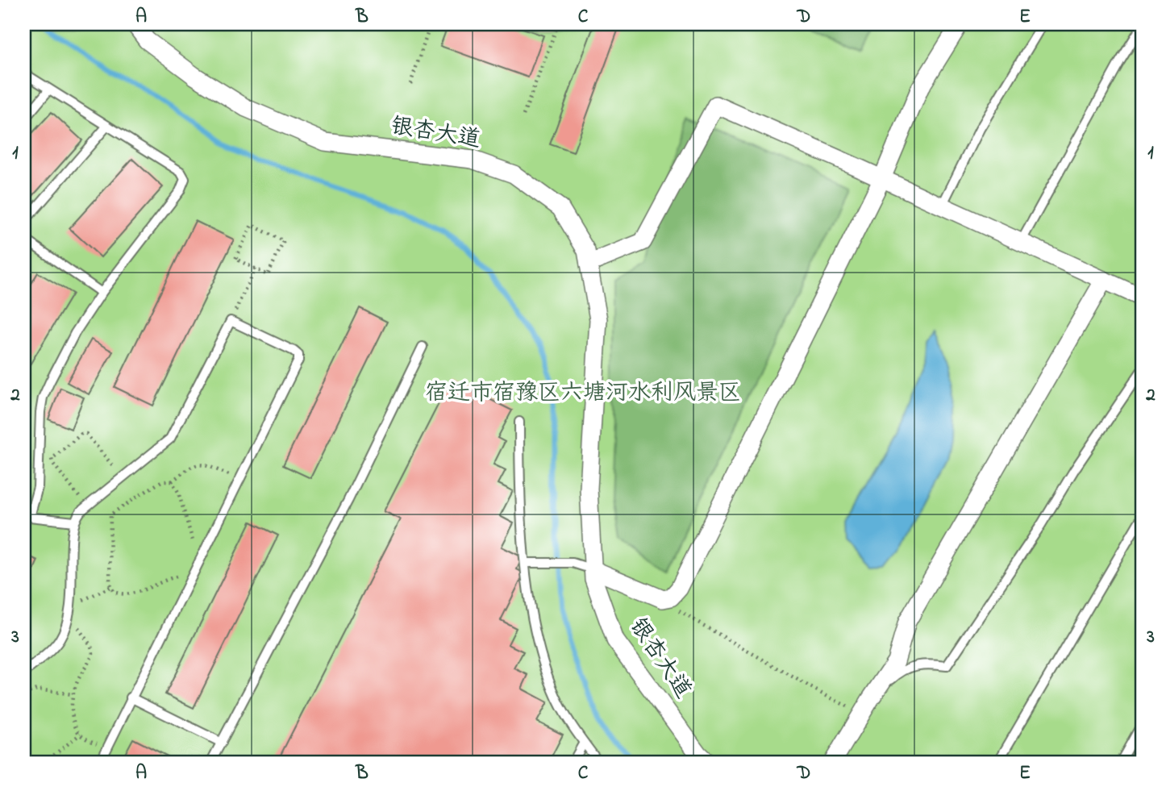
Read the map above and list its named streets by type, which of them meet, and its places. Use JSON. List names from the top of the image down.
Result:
{
  "streets": {
    "street": ["银杏大道"]
  },
  "parks": ["宿迁市宿豫区六塘河水利风景区"],
  "grid": {
    "columns": [
      "A",
      "B",
      "C",
      "D",
      "E"
    ],
    "rows": ["1", "2", "3"]
  }
}
